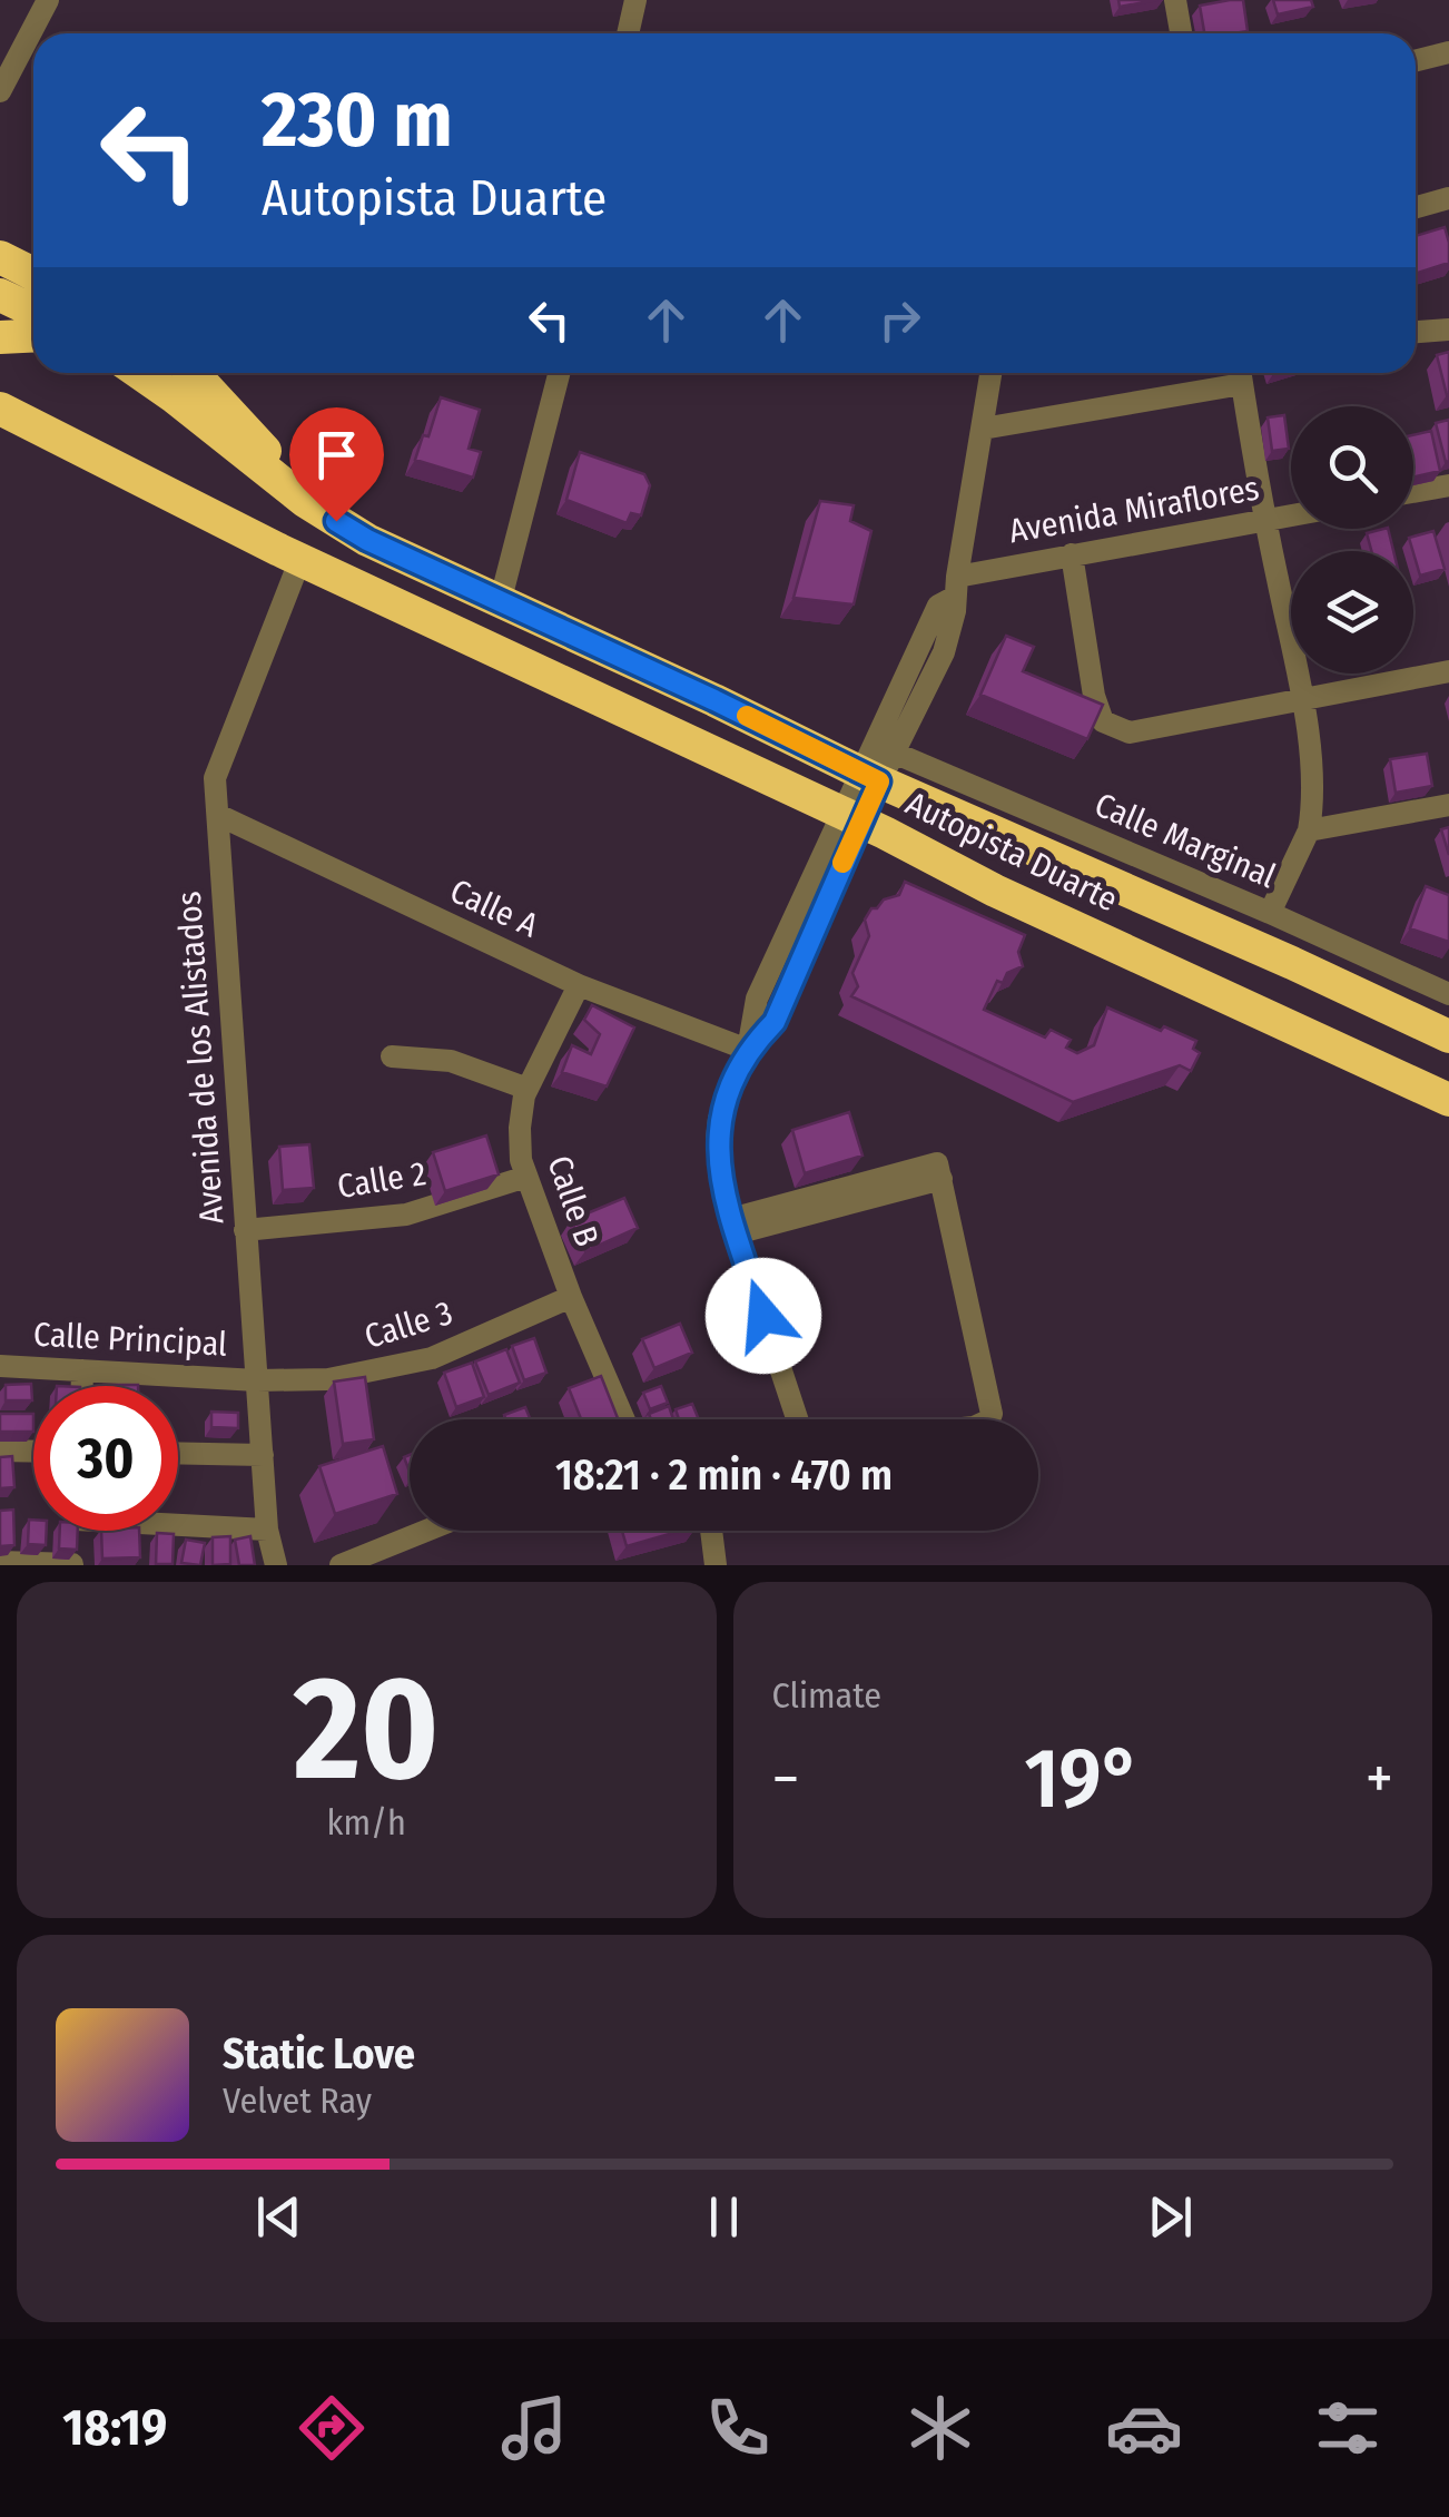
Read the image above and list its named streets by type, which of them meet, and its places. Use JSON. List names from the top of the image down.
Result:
{
  "streets": {
    "highway": ["Autopista Duarte"],
    "street": [
      "Avenida Miraflores",
      "Calle Marginal",
      "Calle A",
      "Avenida de los Alistados",
      "Calle 2",
      "Calle B",
      "Calle 3",
      "Calle Principal"
    ]
  },
  "crossings": [
    ["Calle Marginal", "Autopista Duarte"],
    ["Autopista Duarte", "Avenida de los Alistados"],
    ["Calle A", "Avenida de los Alistados"],
    ["Calle A", "Calle B"],
    ["Avenida de los Alistados", "Calle 2"],
    ["Avenida de los Alistados", "Calle 3"],
    ["Avenida de los Alistados", "Calle Principal"],
    ["Calle 2", "Calle B"],
    ["Calle B", "Calle 3"],
    ["Calle 3", "Calle Principal"]
  ],
  "page": {
    "turn": ["230 m", "Autopista Duarte"],
    "limit": "30",
    "trip": "18:21 · 2 min · 470 m",
    "tile": [
      ["20", "km/h"],
      "Climate"
    ],
    "heat": ["−", "19°", "+"],
    "song": ["Static Love", "Velvet Ray"],
    "tabs": "18:19"
  }
}
